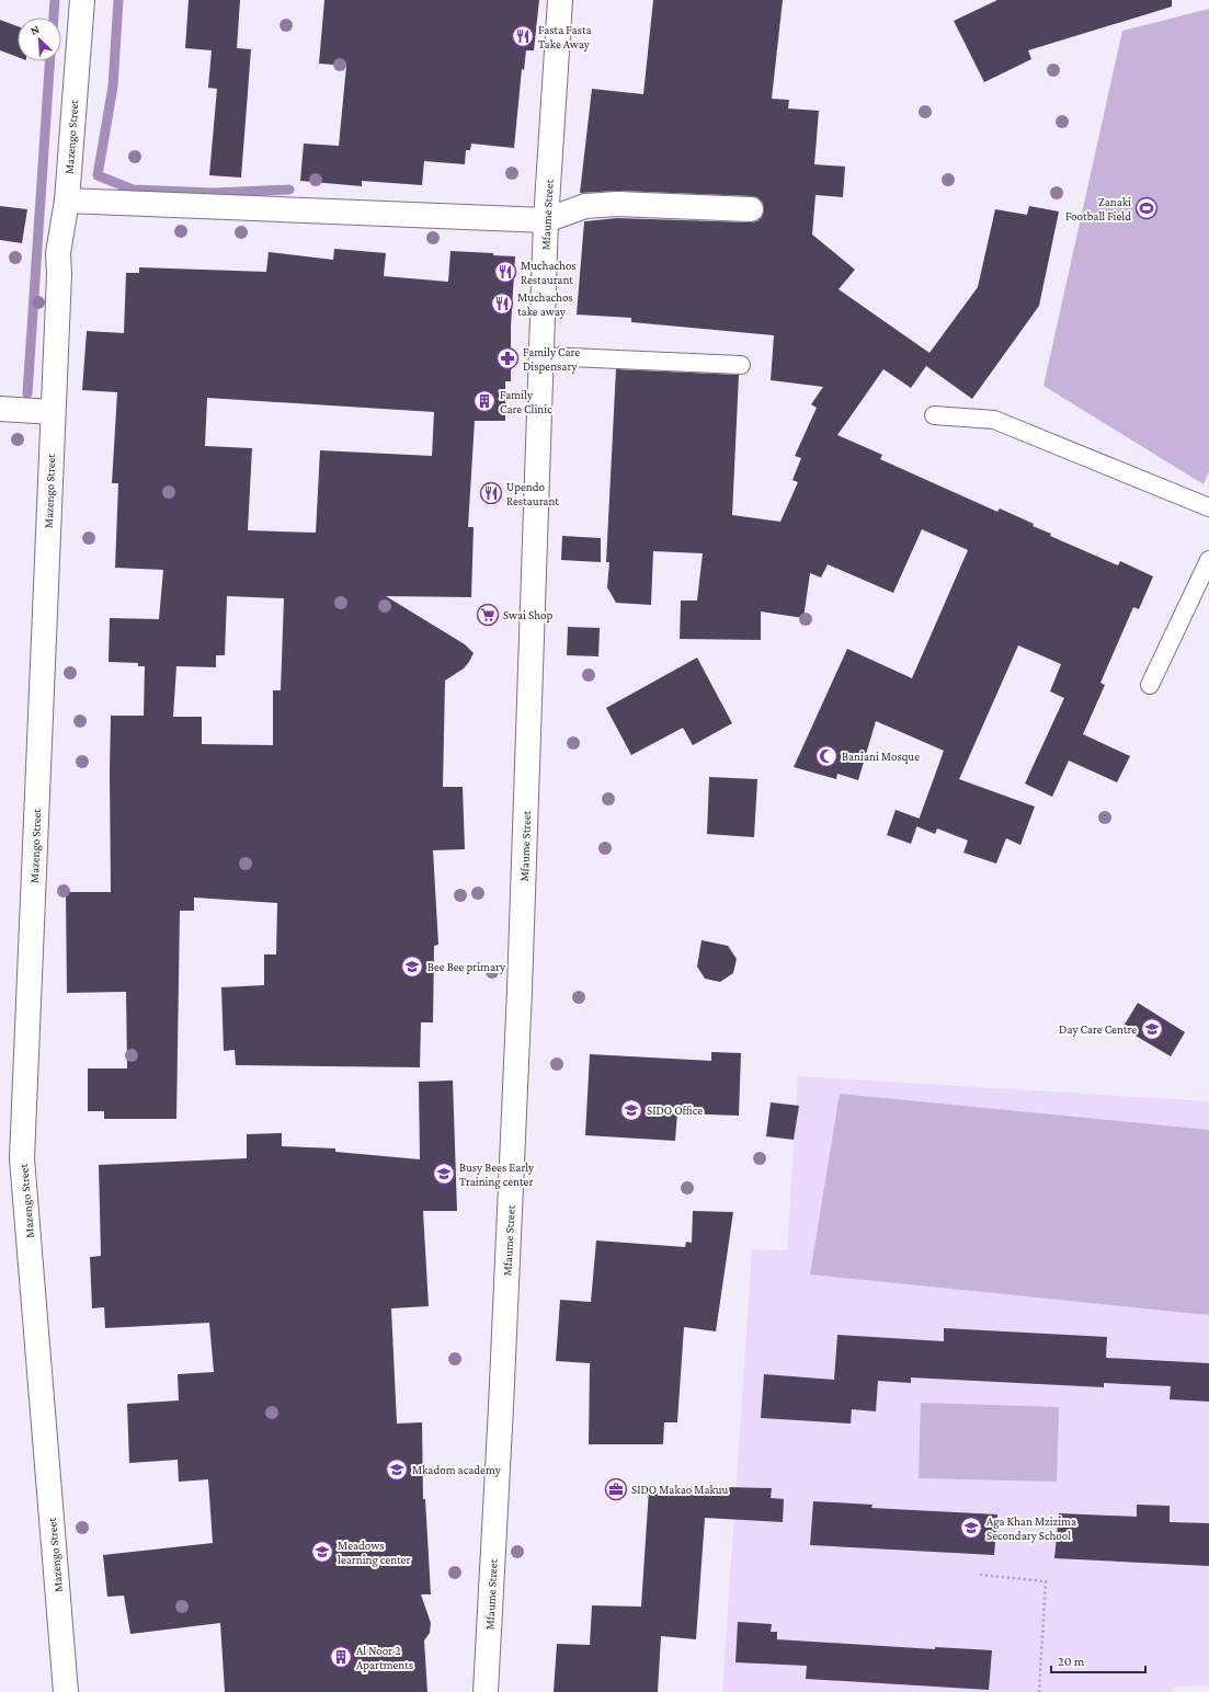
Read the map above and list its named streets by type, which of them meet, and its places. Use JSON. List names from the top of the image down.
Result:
{
  "streets": {
    "street": ["Mazengo Street", "Mfaume Street"]
  },
  "places": {
    "restaurant": [
      "Fasta Fasta Take Away",
      "Muchachos Restaurant",
      "Muchachos take away",
      "Upendo Restaurant"
    ],
    "sports": ["Zanaki Football Field"],
    "pharmacy": ["Family Care Dispensary"],
    "building": ["Family Care Clinic", "Al Noor 2 Apartments"],
    "supermarket": ["Swai Shop"],
    "mosque": ["Baniani Mosque"],
    "school or university": [
      "Bee Bee primary",
      "Day Care Centre",
      "SIDO Office",
      "Busy Bees Early Training center",
      "Mkadom academy",
      "Aga Khan Mzizima Secondary School",
      "Meadows learning center"
    ],
    "office": ["SIDO Makao Makuu"]
  },
  "scale_bar": "20 m",
  "north": "top left"
}
